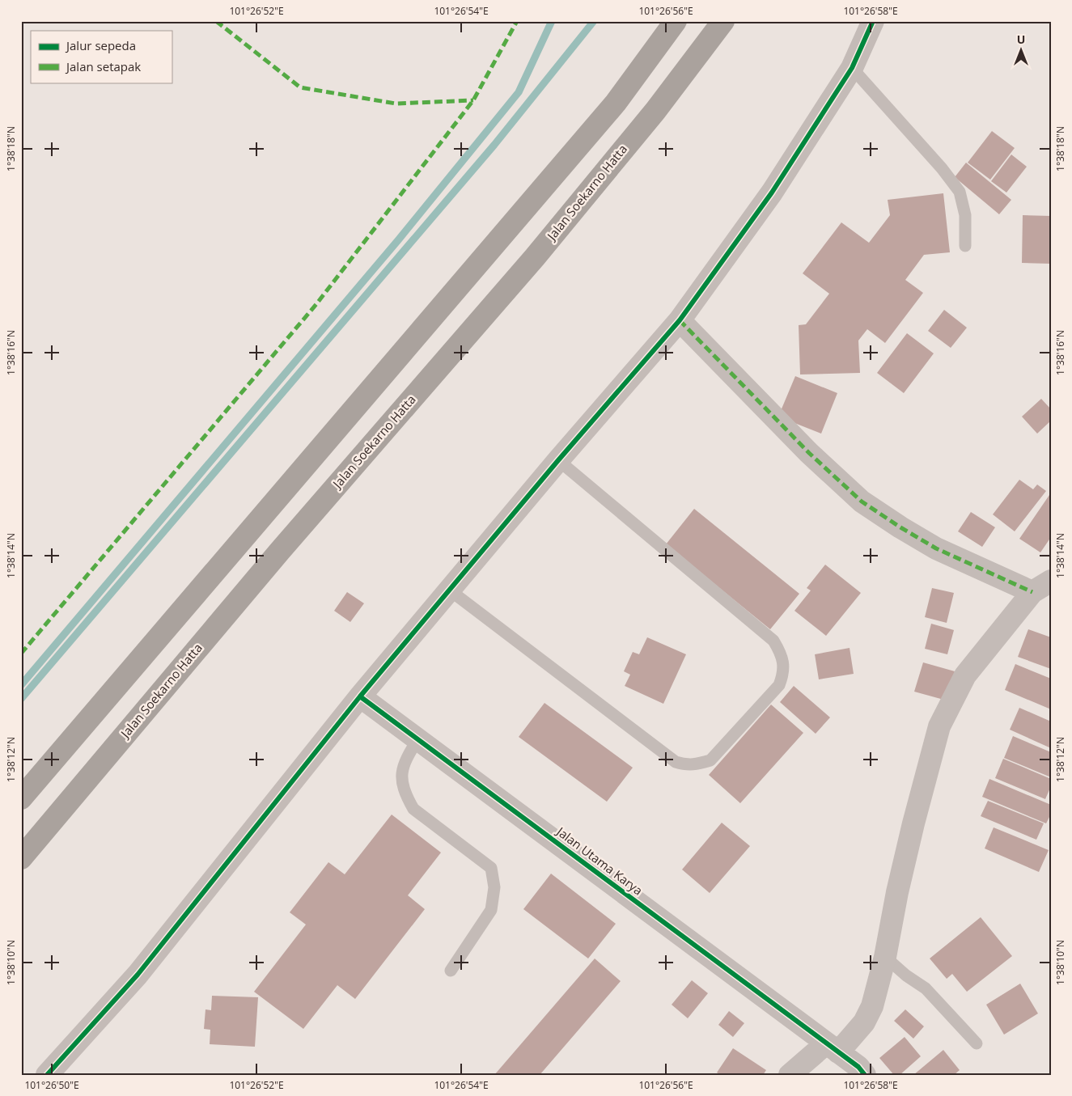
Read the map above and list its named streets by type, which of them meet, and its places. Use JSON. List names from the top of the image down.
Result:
{
  "streets": {
    "highway": ["Jalan Soekarno Hatta"],
    "street": ["Jalan Utama Karya"]
  },
  "legend": ["Jalur sepeda", "Jalan setapak"],
  "north": "top",
  "coordinates": [
    "101°26'52\"E",
    "101°26'54\"E",
    "101°26'56\"E",
    "101°26'58\"E",
    "1°38'18\"N",
    "1°38'16\"N",
    "1°38'14\"N",
    "1°38'12\"N",
    "1°38'10\"N",
    "101°26'50\"E"
  ]
}
